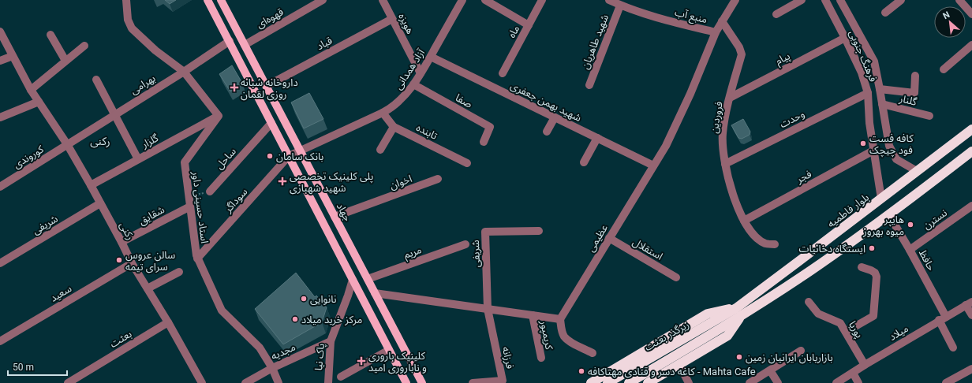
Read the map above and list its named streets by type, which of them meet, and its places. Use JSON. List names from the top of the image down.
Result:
{
  "streets": {
    "highway": ["بلوار فاطمیه", "زیرگذر بعثت"],
    "main road": ["جهاد"],
    "street": [
      "منبع آب",
      "قهوه‌ای",
      "هویزه",
      "ماه",
      "شهید طاهریان",
      "قباد",
      "فرهنگ جنوبی",
      "پیام",
      "آزاد همدانی",
      "بهرامی",
      "گلنار",
      "صفا",
      "شهید بهمن جعفری",
      "فروردین",
      "وحدت",
      "تابنده",
      "گلزار",
      "کوروندی",
      "ساحل",
      "فجر",
      "اخوان",
      "سوداگر",
      "استاد حسینی داور",
      "شقایق",
      "نسترن",
      "شریفی",
      "رکنی",
      "عظیمی",
      "استقلال",
      "مریم",
      "حافظ",
      "سعید",
      "پوریا",
      "میلاد",
      "کریمپور",
      "بعثت",
      "مجدیه",
      "پاک نیا",
      "فرزانه"
    ]
  },
  "crossings": [
    ["منبع آب", "شهید طاهریان"],
    ["منبع آب", "عظیمی"],
    ["قهوه‌ای", "جهاد"],
    ["هویزه", "قباد"],
    ["هویزه", "آزاد همدانی"],
    ["قباد", "جهاد"],
    ["فرهنگ جنوبی", "پیام"],
    ["فرهنگ جنوبی", "گلنار"],
    ["فرهنگ جنوبی", "وحدت"],
    ["فرهنگ جنوبی", "فجر"],
    ["فرهنگ جنوبی", "بلوار فاطمیه"],
    ["پیام", "فروردین"],
    ["آزاد همدانی", "صفا"],
    ["آزاد همدانی", "شهید بهمن جعفری"],
    ["آزاد همدانی", "تابنده"],
    ["آزاد همدانی", "سوداگر"],
    ["آزاد همدانی", "جهاد"],
    ["بهرامی", "کوروندی"],
    ["بهرامی", "رکنی"],
    ["شهید بهمن جعفری", "عظیمی"],
    ["فروردین", "وحدت"],
    ["فروردین", "فجر"],
    ["فروردین", "عظیمی"],
    ["گلزار", "استاد حسینی داور"],
    ["گلزار", "رکنی"],
    ["کوروندی", "رکنی"],
    ["اخوان", "جهاد"],
    ["سوداگر", "استاد حسینی داور"],
    ["استاد حسینی داور", "شقایق"],
    ["استاد حسینی داور", "مجدیه"],
    ["بلوار فاطمیه", "زیرگذر بعثت"],
    ["جهاد", "مریم"],
    ["شقایق", "رکنی"],
    ["نسترن", "حافظ"],
    ["شریفی", "رکنی"],
    ["شریفی", "فرزانه"],
    ["رکنی", "سعید"],
    ["رکنی", "بعثت"],
    ["عظیمی", "استقلال"],
    ["حافظ", "میلاد"],
    ["پوریا", "میلاد"],
    ["مجدیه", "پاک نیا"]
  ],
  "districts": ["رکنی"],
  "places": {
    "health": ["داروخانه شبانه روزی لقمان", "پلی کلینیک تخصصی شهید شهبازی", "کلینیک باروری و ناباروری امید"],
    "other": [
      "کافه فست فود چیچک",
      "بانک سامان",
      "هایپر میوه بهروز",
      "ایستگاه دخانیات",
      "سالن عروس سرای تیمه",
      "نانوایی",
      "مرکز خرید میلاد",
      "بازاریابان ایرانیان زمین",
      "کاغه دسر و قنادی مهتاکافه - Mahta Cafe"
    ]
  },
  "scale_bar": "50 m",
  "north": "top left"
}
